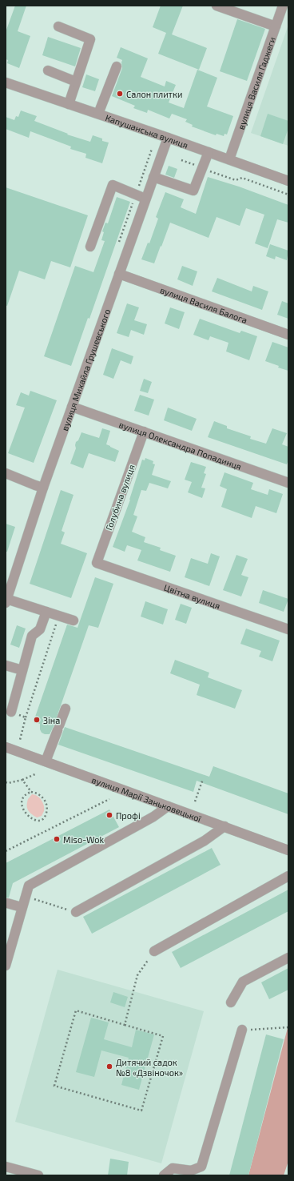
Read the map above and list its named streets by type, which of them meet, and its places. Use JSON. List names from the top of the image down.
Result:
{
  "streets": {
    "street": [
      "вулиця Василя Гаджеги",
      "Капушанська вулиця",
      "вулиця Василя Балога",
      "вулиця Михайла Грушевського",
      "вулиця Олександра Попадинця",
      "Голубина вулиця",
      "Цвітна вулиця",
      "вулиця Марії Заньковецької"
    ]
  },
  "crossings": [
    ["вулиця Василя Гаджеги", "Капушанська вулиця"],
    ["Капушанська вулиця", "вулиця Михайла Грушевського"],
    ["вулиця Василя Балога", "вулиця Михайла Грушевського"],
    ["вулиця Михайла Грушевського", "вулиця Олександра Попадинця"],
    ["вулиця Олександра Попадинця", "Голубина вулиця"],
    ["Голубина вулиця", "Цвітна вулиця"]
  ],
  "places": [
    "Салон плитки",
    "Зіна",
    "Профі",
    "Miso-Wok",
    "Дитячий садок №8 «Дзвіночок»"
  ]
}
